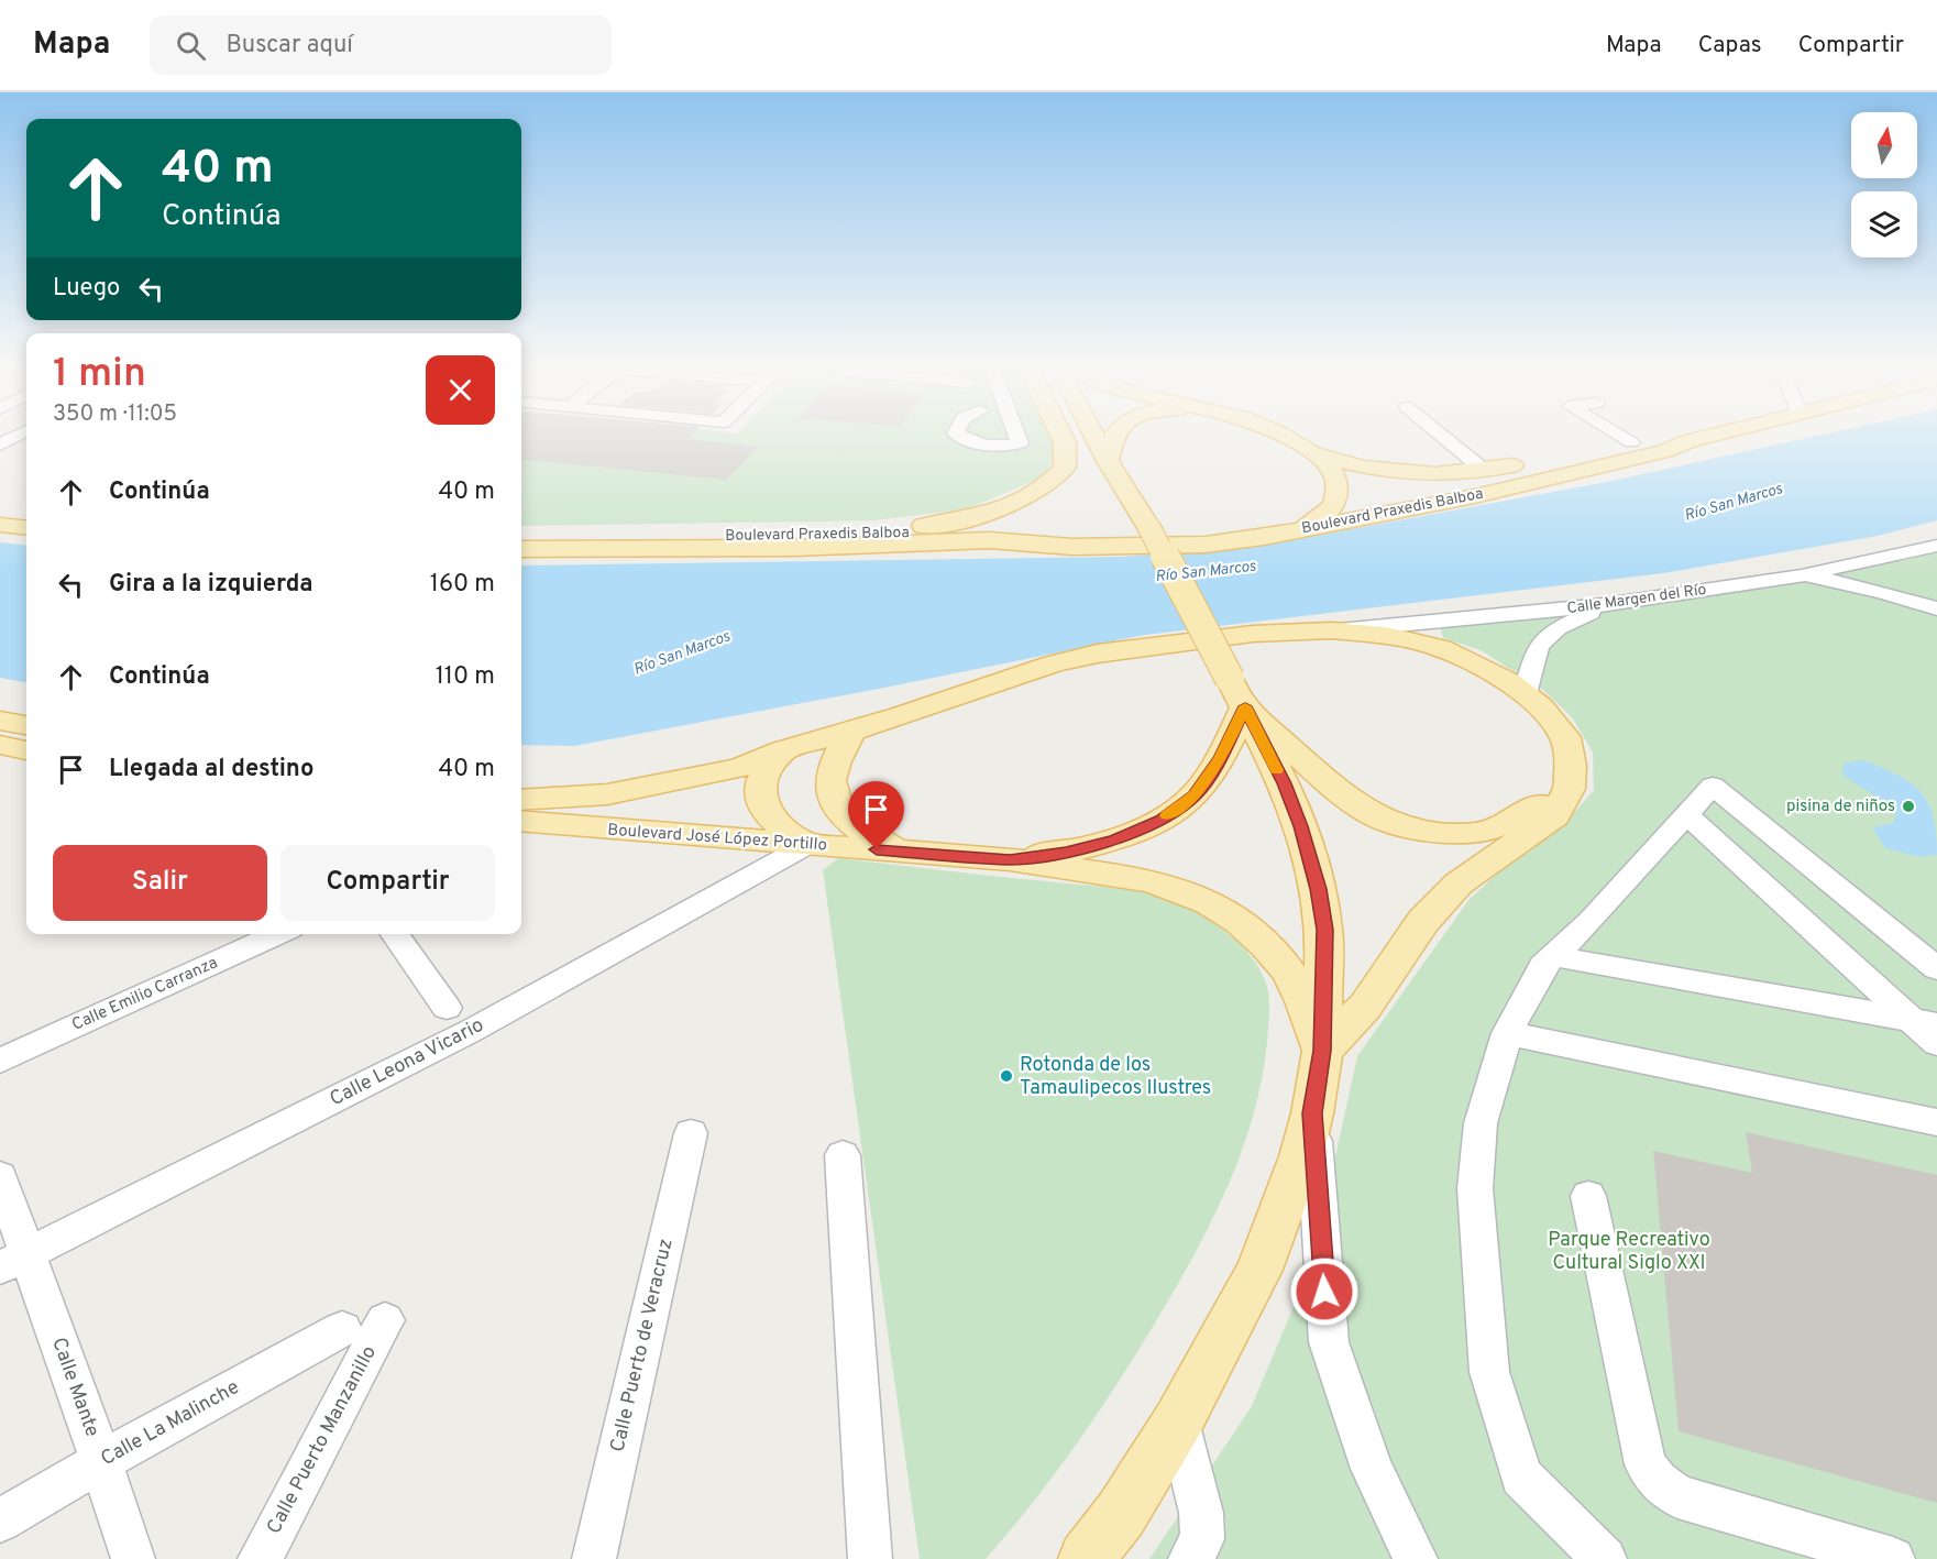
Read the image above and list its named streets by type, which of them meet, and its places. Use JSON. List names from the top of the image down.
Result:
{
  "streets": {
    "main road": ["Boulevard Praxedis Balboa", "Boulevard José López Portillo"],
    "street": [
      "Calle Margen del Río",
      "Calle Emilio Carranza",
      "Calle Leona Vicario",
      "Calle Puerto de Veracruz",
      "Calle Mante",
      "Calle La Malinche",
      "Calle Puerto Manzanillo"
    ]
  },
  "crossings": [
    ["Boulevard José López Portillo", "Calle Leona Vicario"],
    ["Calle Leona Vicario", "Calle Mante"],
    ["Calle Mante", "Calle La Malinche"]
  ],
  "water": ["Río San Marcos"],
  "parks": ["Parque Recreativo Cultural Siglo XXI"],
  "places": ["pisina de niños", "Rotonda de los Tamaulipecos Ilustres"],
  "north": "top",
  "page": {
    "header": "Mapa",
    "search": "Buscar aquí",
    "nav": ["Mapa", "Capas", "Compartir"],
    "turn": ["40 m", "Continúa"],
    "then": "Luego",
    "heading": ["1 min", "350 m · 11:05"],
    "list": [
      {
        "name": "Continúa",
        "value": "40 m"
      },
      {
        "name": "Gira a la izquierda",
        "value": "160 m"
      },
      {
        "name": "Continúa",
        "value": "110 m"
      },
      {
        "name": "Llegada al destino",
        "value": "40 m"
      }
    ],
    "buttons": ["Salir", "Compartir"]
  }
}
